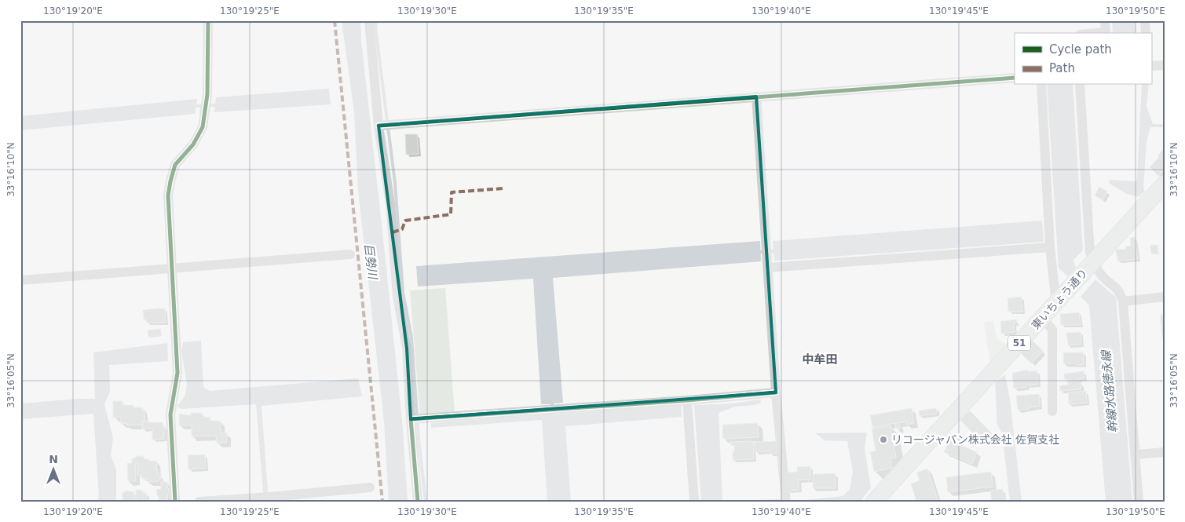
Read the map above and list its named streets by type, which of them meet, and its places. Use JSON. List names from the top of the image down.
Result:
{
  "streets": {
    "main road": ["東いちょう通り", "51"]
  },
  "districts": ["中牟田"],
  "water": ["巨勢川", "幹線水路徳永線"],
  "places": ["リコージャパン株式会社 佐賀支社"],
  "legend": ["Cycle path", "Path"],
  "north": "top",
  "coordinates": [
    "130°19'20\"E",
    "130°19'25\"E",
    "130°19'30\"E",
    "130°19'35\"E",
    "130°19'40\"E",
    "130°19'45\"E",
    "130°19'50\"E",
    "33°16'10\"N",
    "33°16'05\"N"
  ]
}
